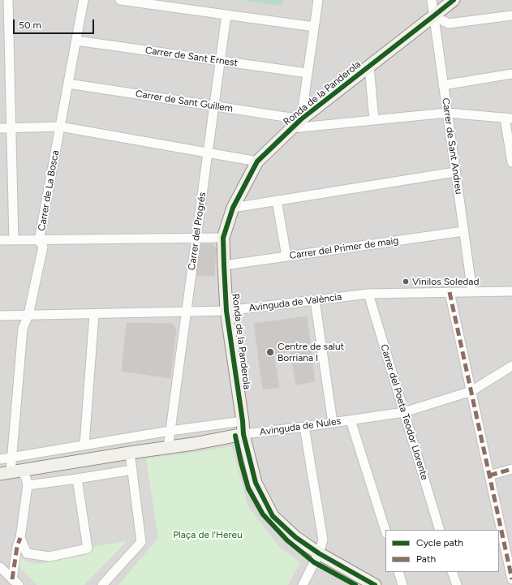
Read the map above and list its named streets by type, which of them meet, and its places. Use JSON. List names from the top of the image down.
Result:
{
  "streets": {
    "street": [
      "Carrer de Sant Ernest",
      "Ronda de la Panderola",
      "Carrer de Sant Guillem",
      "Carrer de Sant Andreu",
      "Carrer de La Bosca",
      "Carrer del Progrés",
      "Carrer del Primer de maig",
      "Avinguda de València",
      "Carrer del Poeta Teodor Llorente",
      "Avinguda de Nules"
    ]
  },
  "crossings": [
    ["Carrer de Sant Ernest", "Carrer de La Bosca"],
    ["Carrer de Sant Ernest", "Carrer del Progrés"],
    ["Ronda de la Panderola", "Carrer de Sant Guillem"],
    ["Ronda de la Panderola", "Carrer de Sant Andreu"],
    ["Ronda de la Panderola", "Carrer del Primer de maig"],
    ["Ronda de la Panderola", "Avinguda de València"],
    ["Ronda de la Panderola", "Avinguda de Nules"],
    ["Carrer de Sant Guillem", "Carrer de Sant Andreu"],
    ["Carrer de Sant Guillem", "Carrer de La Bosca"],
    ["Carrer de Sant Guillem", "Carrer del Progrés"],
    ["Carrer de Sant Andreu", "Carrer del Primer de maig"],
    ["Carrer de Sant Andreu", "Avinguda de València"],
    ["Carrer de La Bosca", "Avinguda de València"],
    ["Carrer del Progrés", "Avinguda de València"],
    ["Carrer del Progrés", "Avinguda de Nules"],
    ["Avinguda de València", "Carrer del Poeta Teodor Llorente"],
    ["Carrer del Poeta Teodor Llorente", "Avinguda de Nules"]
  ],
  "parks": ["Plaça de l'Hereu"],
  "places": ["Vinilos Soledad", "Centre de salut Borriana I"],
  "legend": ["Cycle path", "Path"],
  "scale_bar": "50 m"
}
